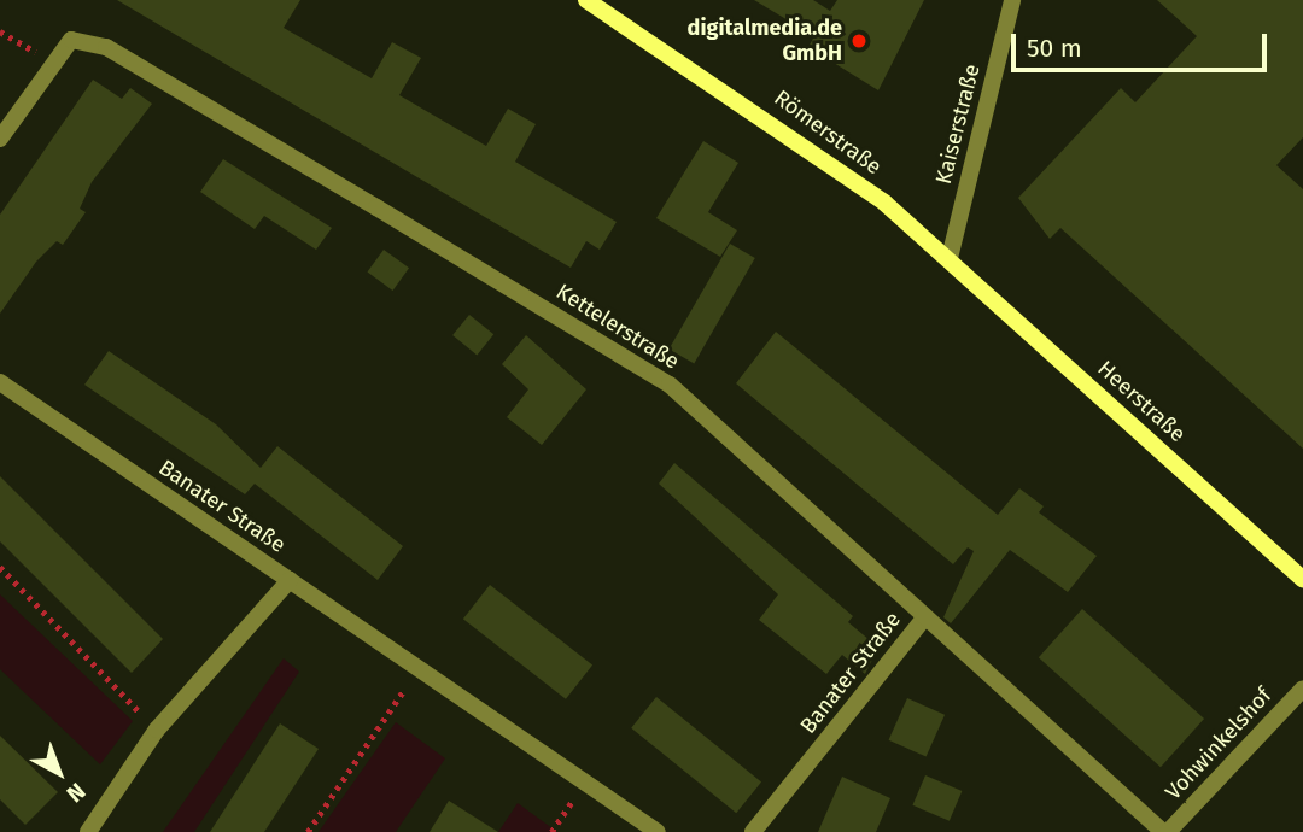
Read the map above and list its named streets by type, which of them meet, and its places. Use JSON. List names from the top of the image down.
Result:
{
  "streets": {
    "main road": ["Römerstraße", "Heerstraße"],
    "street": [
      "Kaiserstraße",
      "Kettelerstraße",
      "Banater Straße",
      "Vohwinkelshof"
    ]
  },
  "crossings": [
    ["Kaiserstraße", "Römerstraße"],
    ["Kaiserstraße", "Heerstraße"],
    ["Römerstraße", "Heerstraße"],
    ["Kettelerstraße", "Banater Straße"],
    ["Kettelerstraße", "Vohwinkelshof"]
  ],
  "places": ["digitalmedia.de GmbH"],
  "scale_bar": "50 m",
  "north": "bottom right"
}
